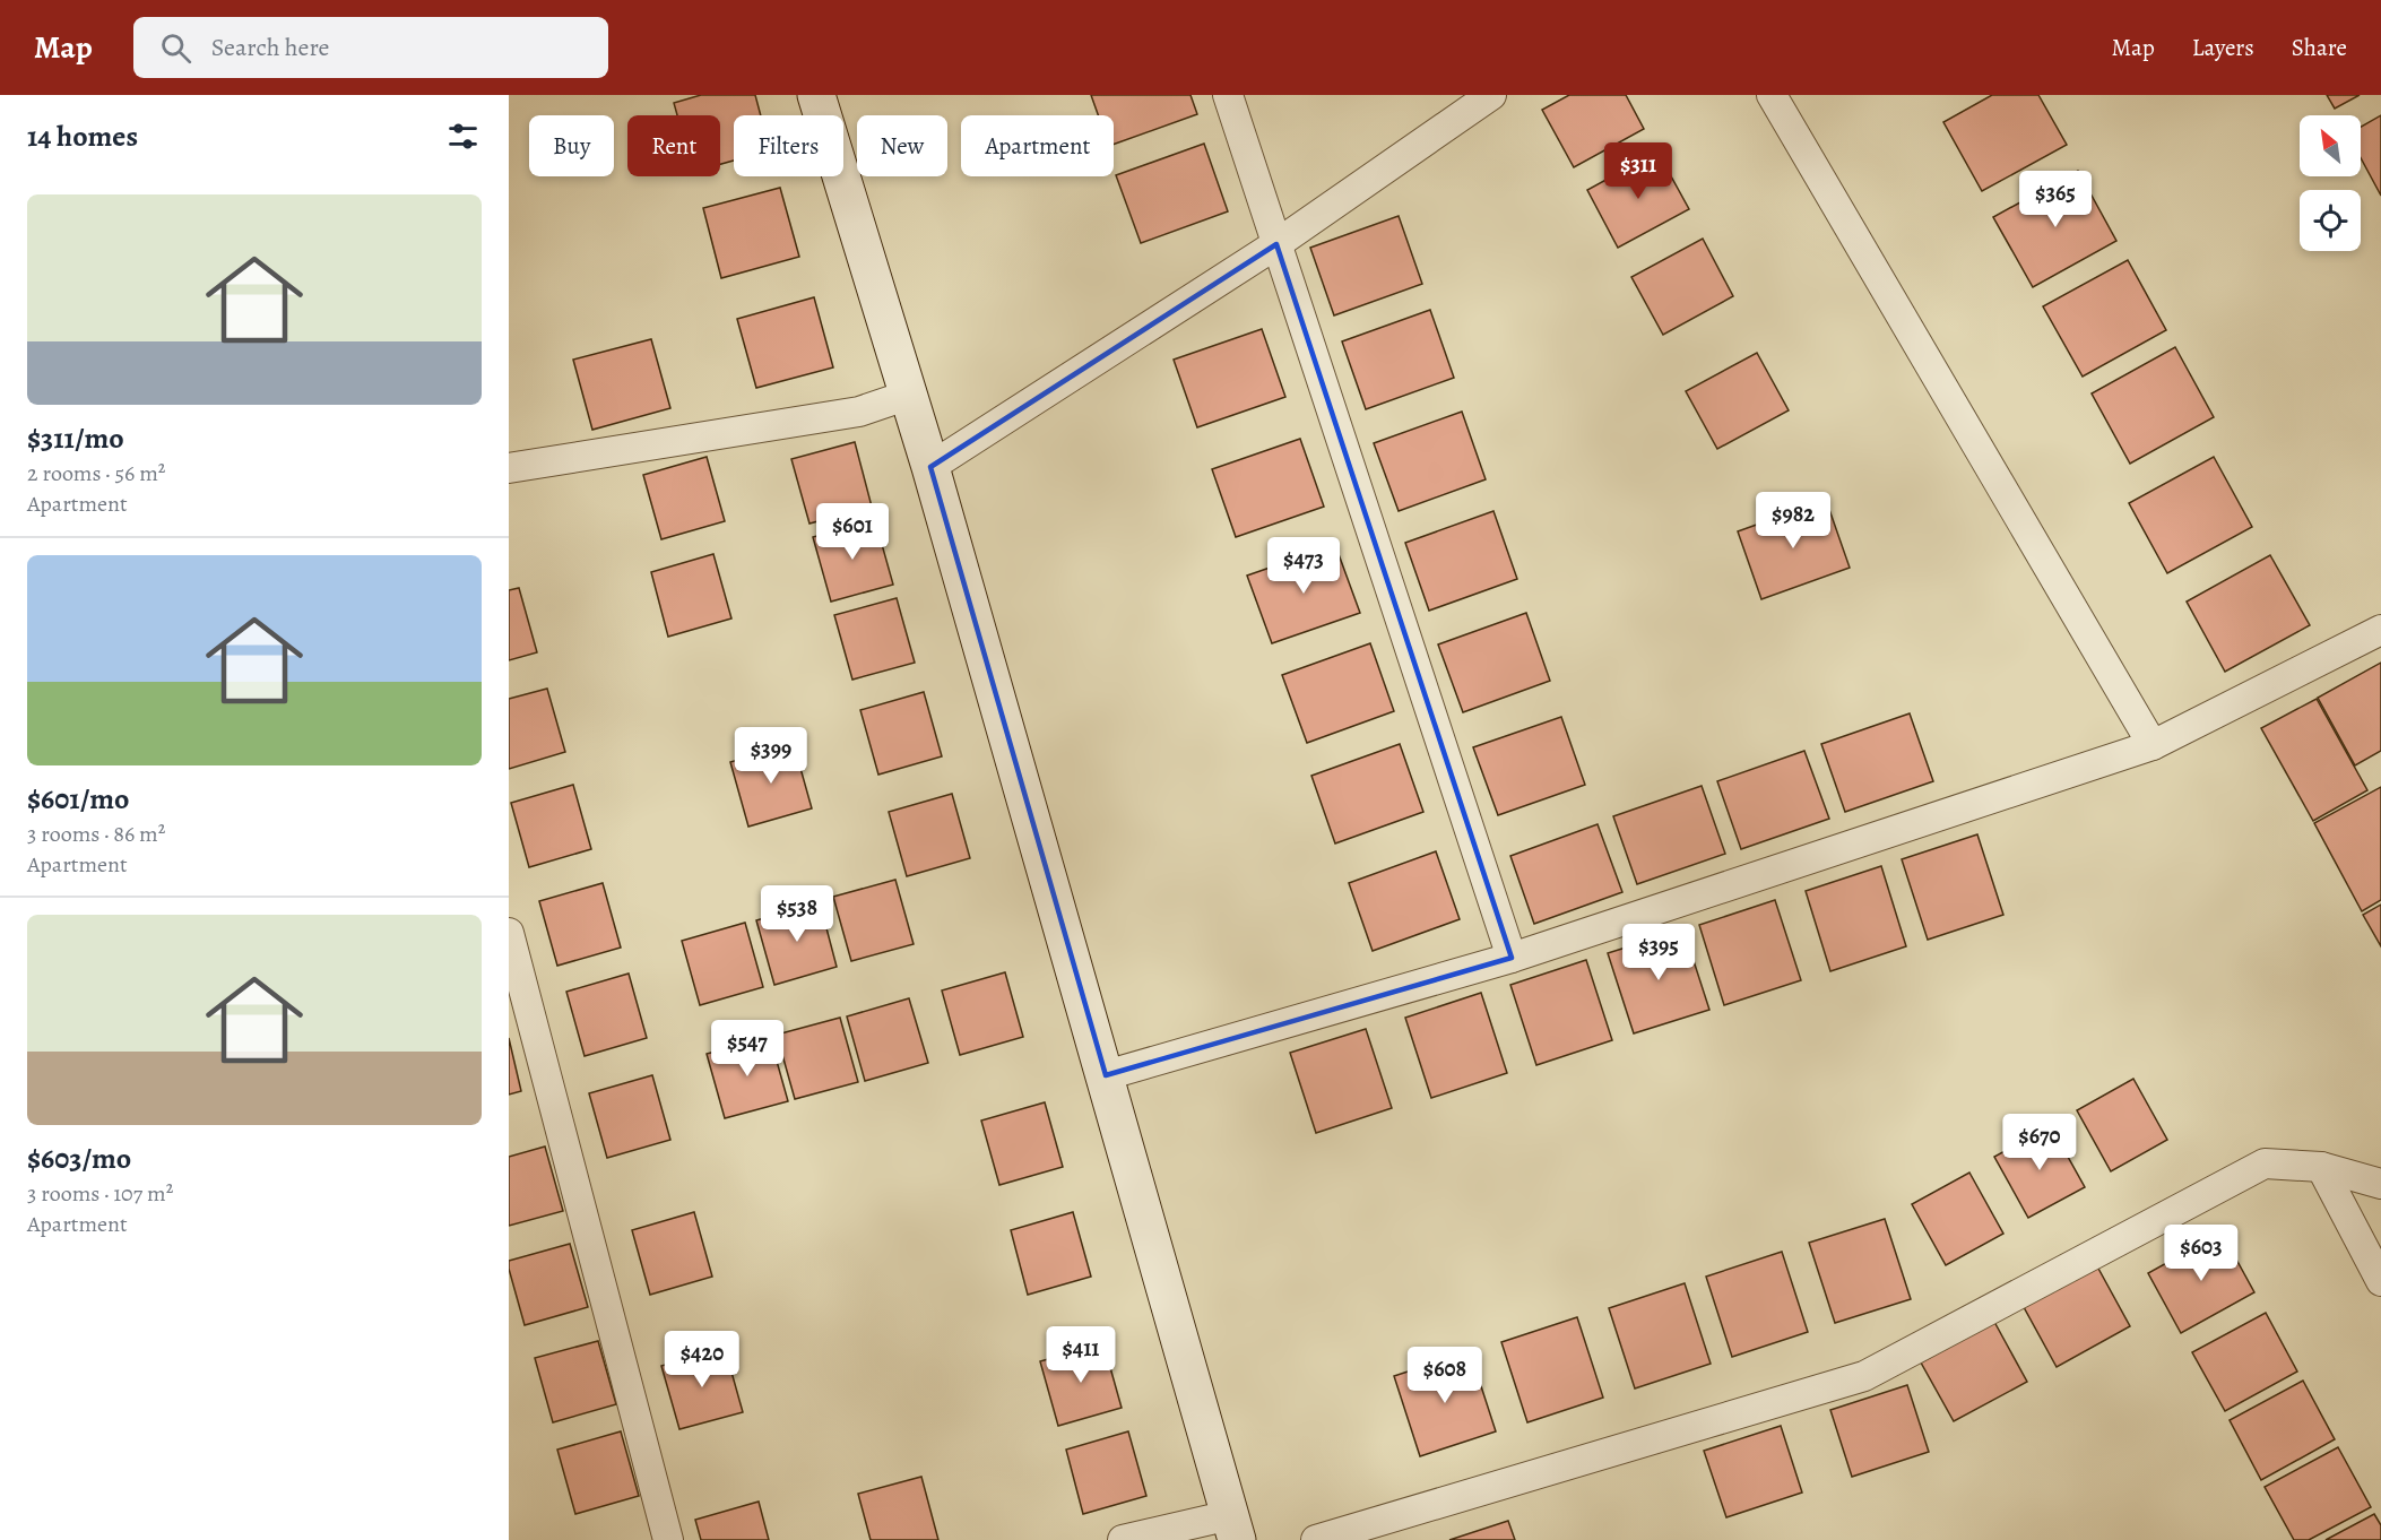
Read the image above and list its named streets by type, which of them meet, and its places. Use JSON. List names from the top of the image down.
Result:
{
  "north": "top left",
  "page": {
    "header": "Map",
    "search": "Search here",
    "nav": ["Map", "Layers", "Share"],
    "heading": "14 homes",
    "chip": [
      "Buy",
      "Rent",
      "Filters",
      "New",
      "Apartment"
    ],
    "price": [
      "$311",
      "$365",
      "$982",
      "$601",
      "$473",
      "$399",
      "$538",
      "$395",
      "$547",
      "$670",
      "$603",
      "$411",
      "$420",
      "$608"
    ],
    "list": [
      {
        "name": "$311/mo",
        "note": "2 rooms · 56 m² · Apartment"
      },
      {
        "name": "$601/mo",
        "note": "3 rooms · 86 m² · Apartment"
      },
      {
        "name": "$603/mo",
        "note": "3 rooms · 107 m² · Apartment"
      }
    ]
  }
}
